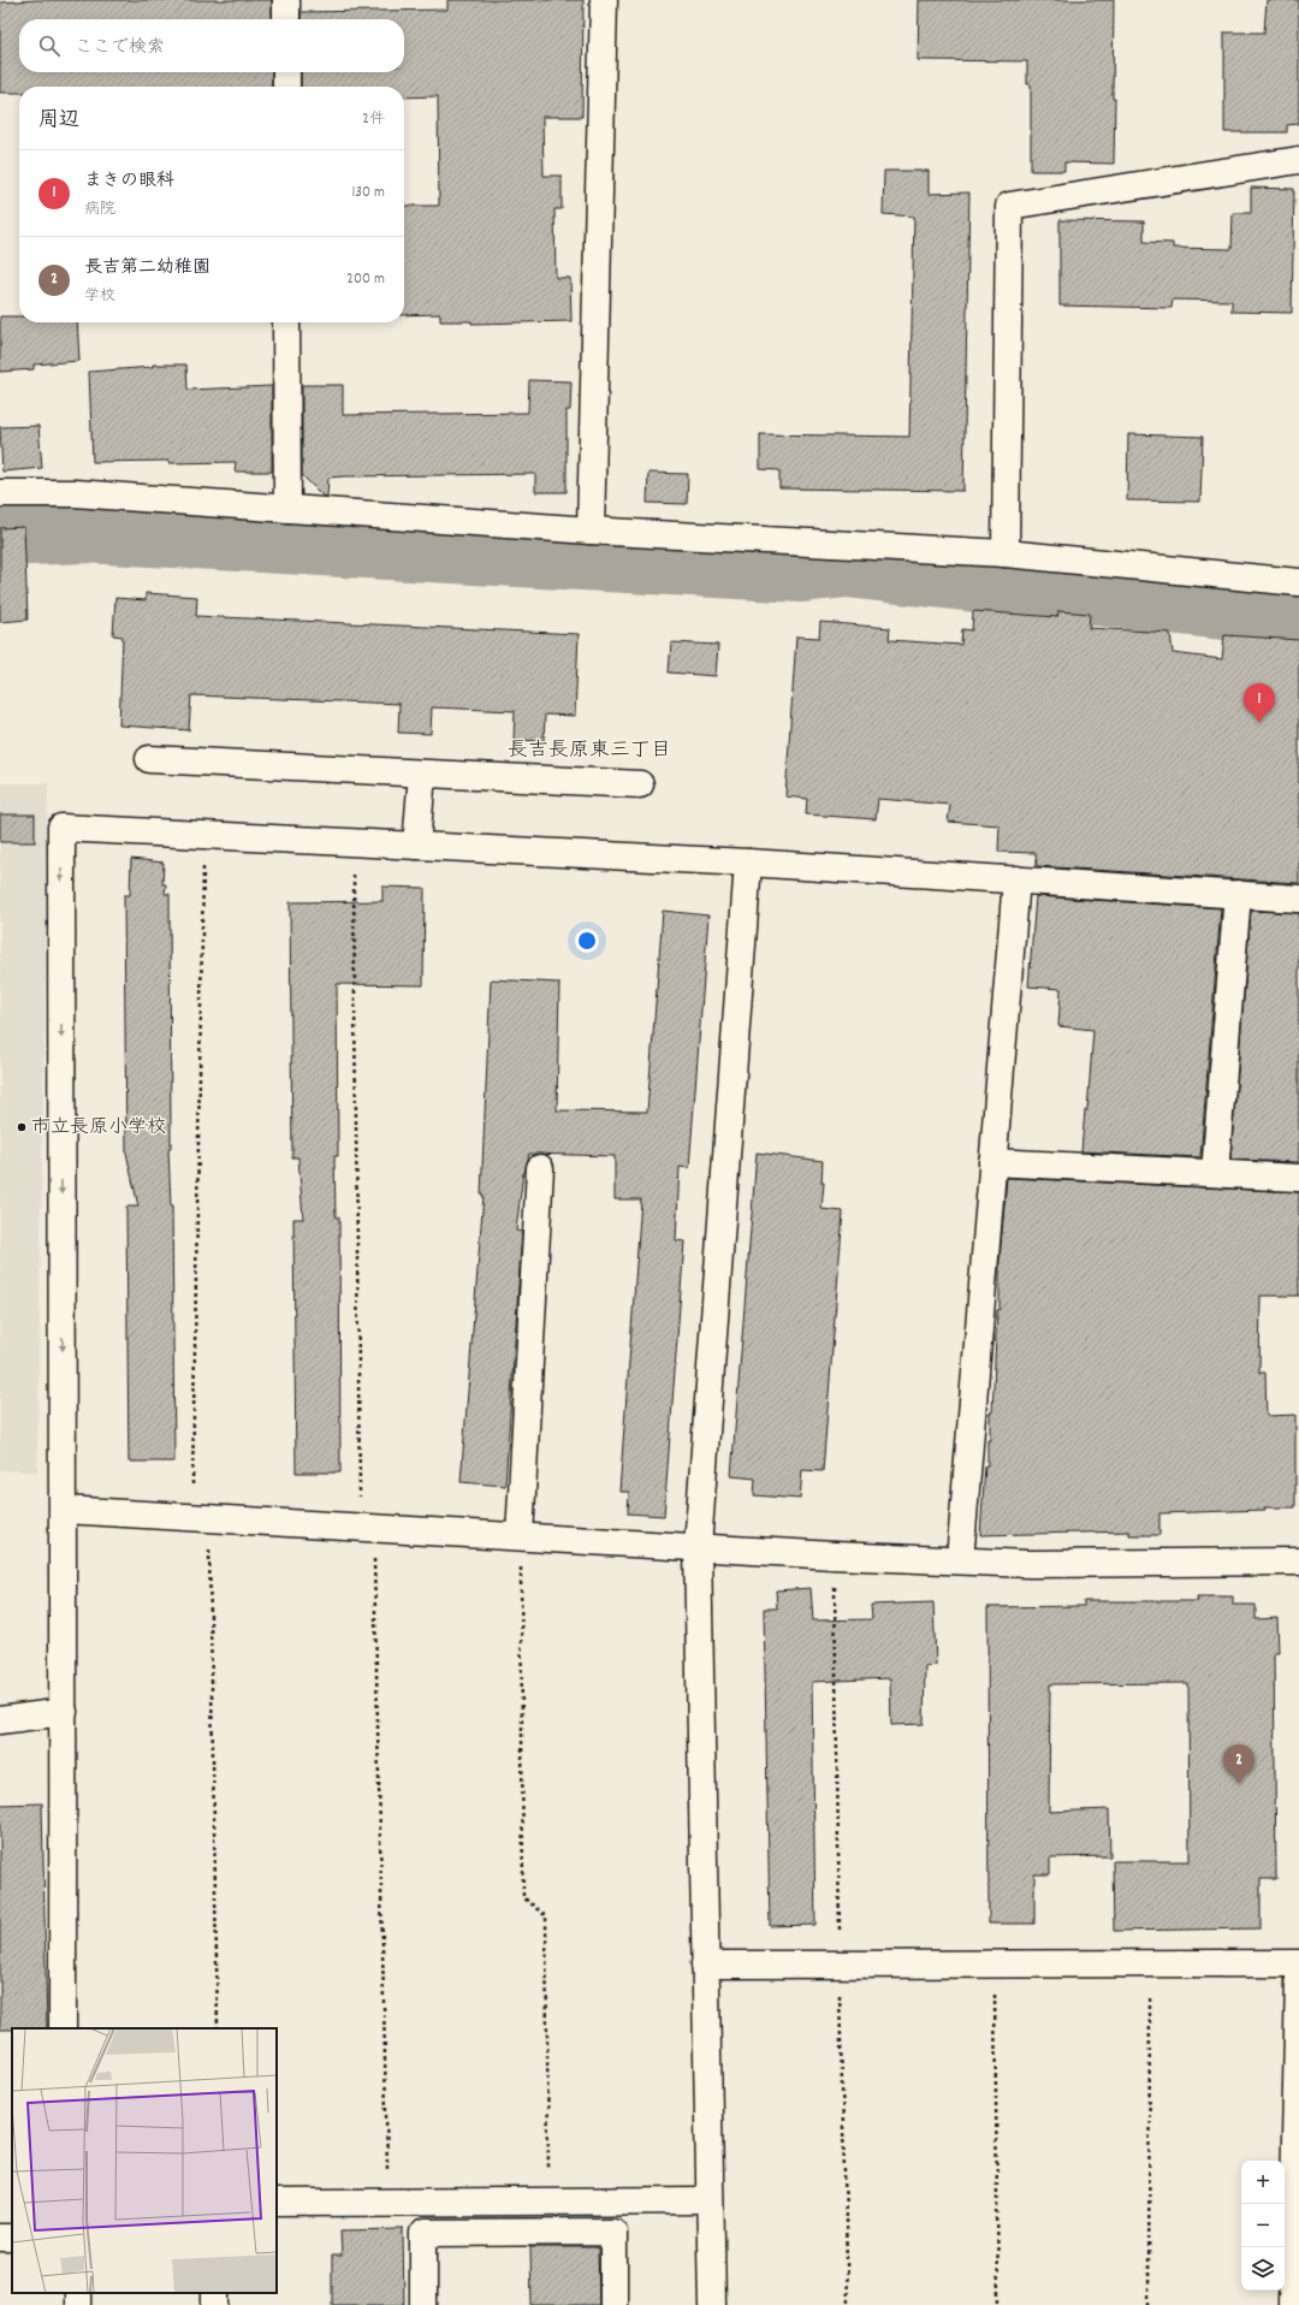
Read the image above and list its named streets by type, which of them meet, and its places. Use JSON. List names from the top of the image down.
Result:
{
  "districts": ["長吉長原東三丁目"],
  "places": ["市立長原小学校"],
  "page": {
    "search": "ここで検索",
    "heading": ["周辺", "2件"],
    "list": [
      {
        "mark": "1",
        "name": "まきの眼科",
        "note": "病院",
        "value": "130 m"
      },
      {
        "mark": "2",
        "name": "長吉第二幼稚園",
        "note": "学校",
        "value": "200 m"
      }
    ],
    "pins": ["1", "2"],
    "map_buttons": ["+", "−"]
  }
}
